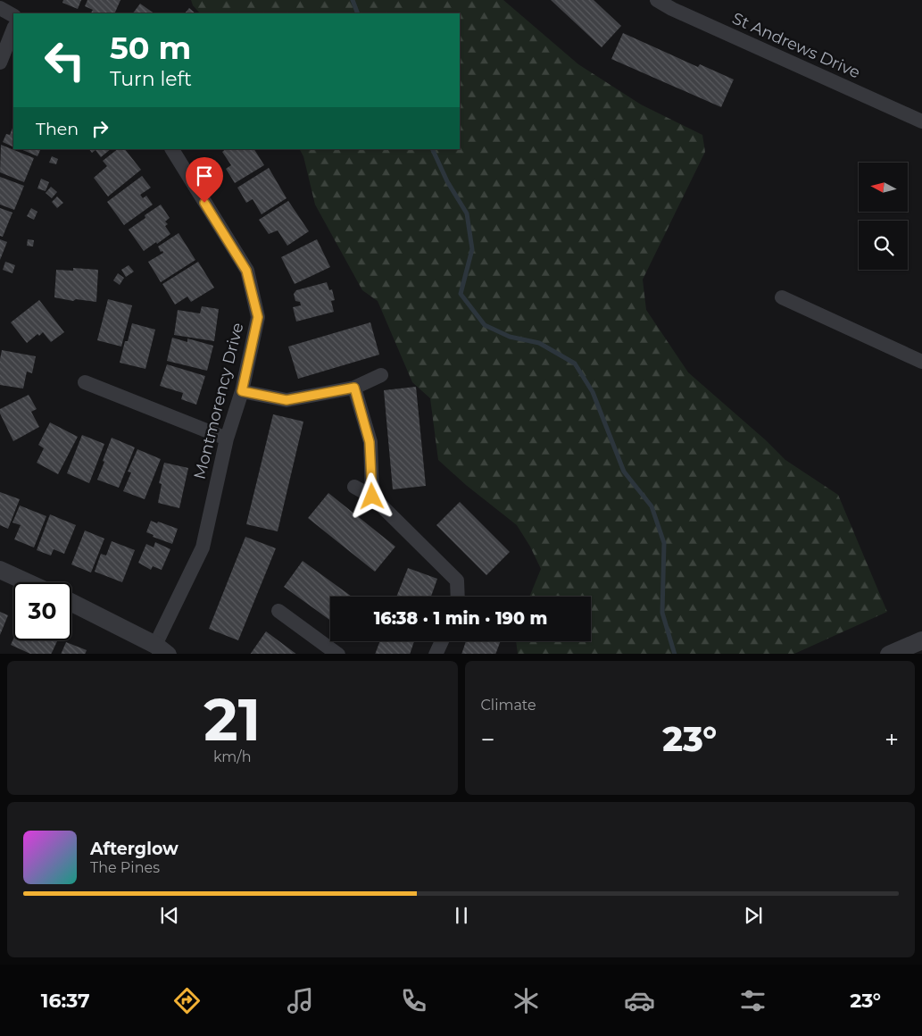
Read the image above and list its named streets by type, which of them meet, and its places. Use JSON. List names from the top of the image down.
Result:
{
  "streets": {
    "street": ["St Andrews Drive", "Montmorency Drive"]
  },
  "north": "left",
  "page": {
    "turn": ["50 m", "Turn left"],
    "then": "Then",
    "limit": "30",
    "trip": "16:38 · 1 min · 190 m",
    "tile": [
      ["21", "km/h"],
      "Climate"
    ],
    "heat": ["−", "23°", "+"],
    "song": ["Afterglow", "The Pines"],
    "tabs": ["16:37", "23°"]
  }
}
